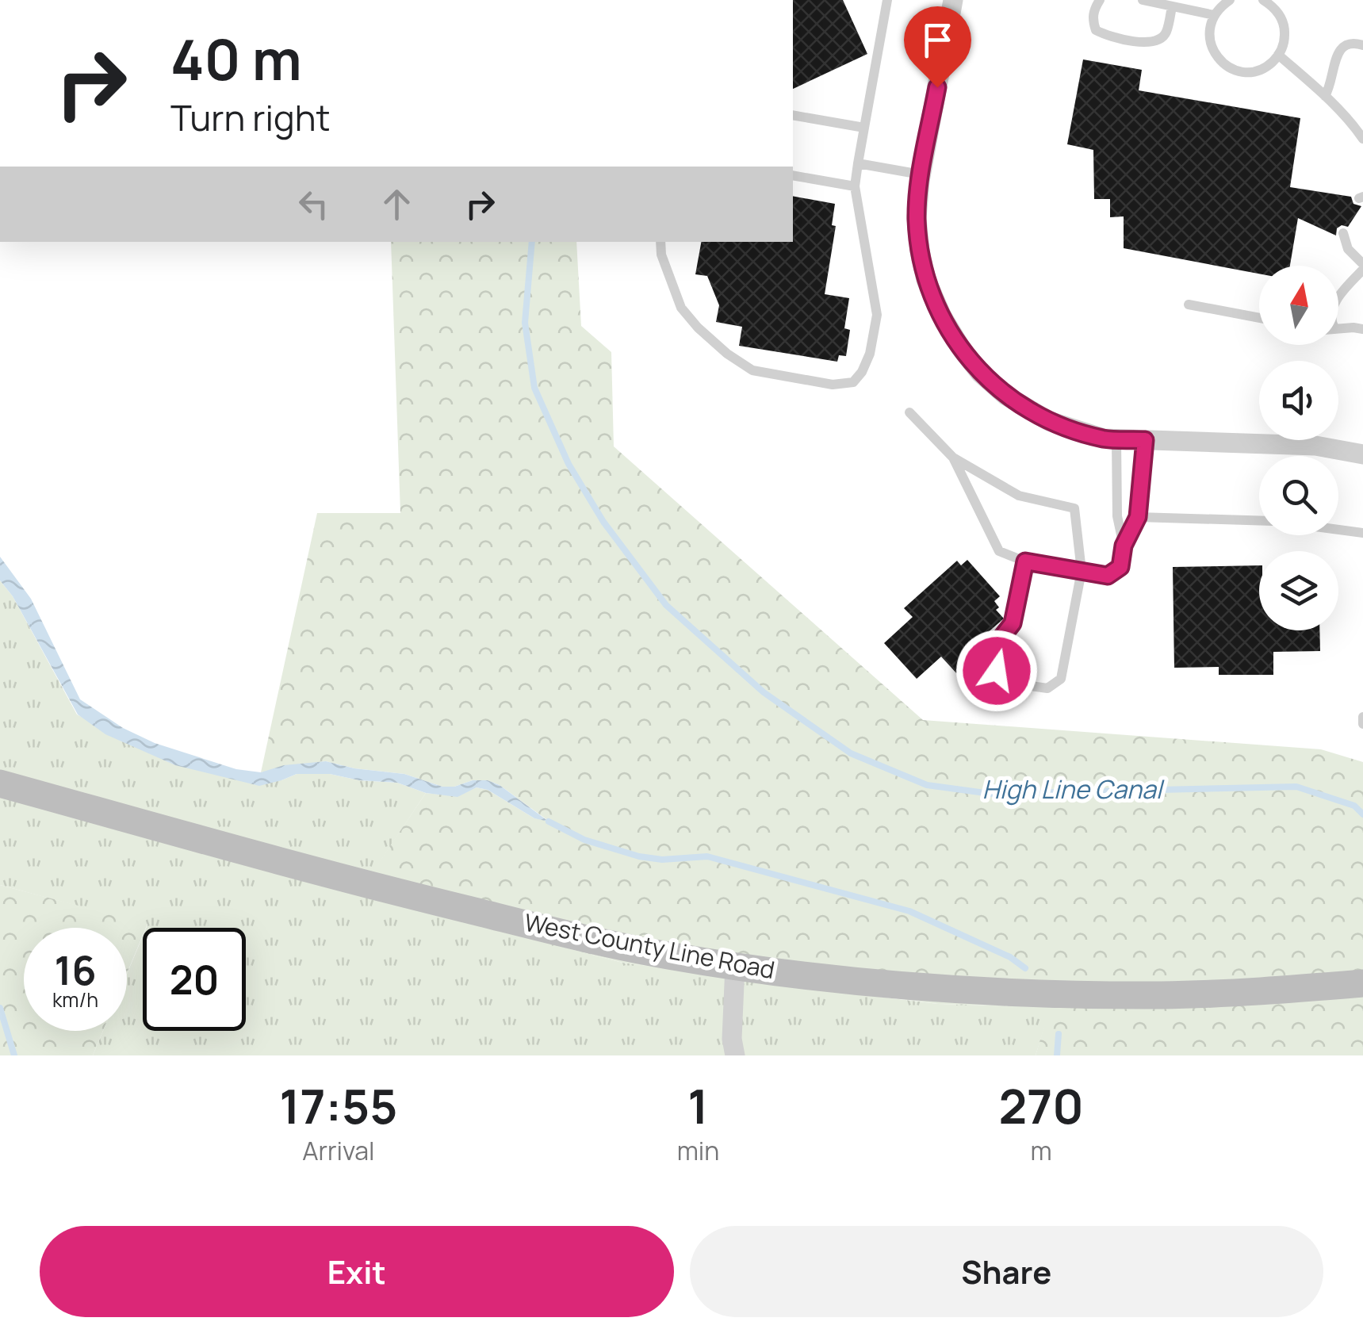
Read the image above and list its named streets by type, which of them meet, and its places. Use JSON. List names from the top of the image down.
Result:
{
  "streets": {
    "main road": ["West County Line Road"]
  },
  "water": ["High Line Canal"],
  "north": "top",
  "page": {
    "turn": ["40 m", "Turn right"],
    "speed": "16 km/h",
    "limit": "20",
    "eta": [
      "17:55",
      "Arrival",
      "1",
      "min",
      "270",
      "m"
    ],
    "buttons": ["Exit", "Share"]
  }
}
